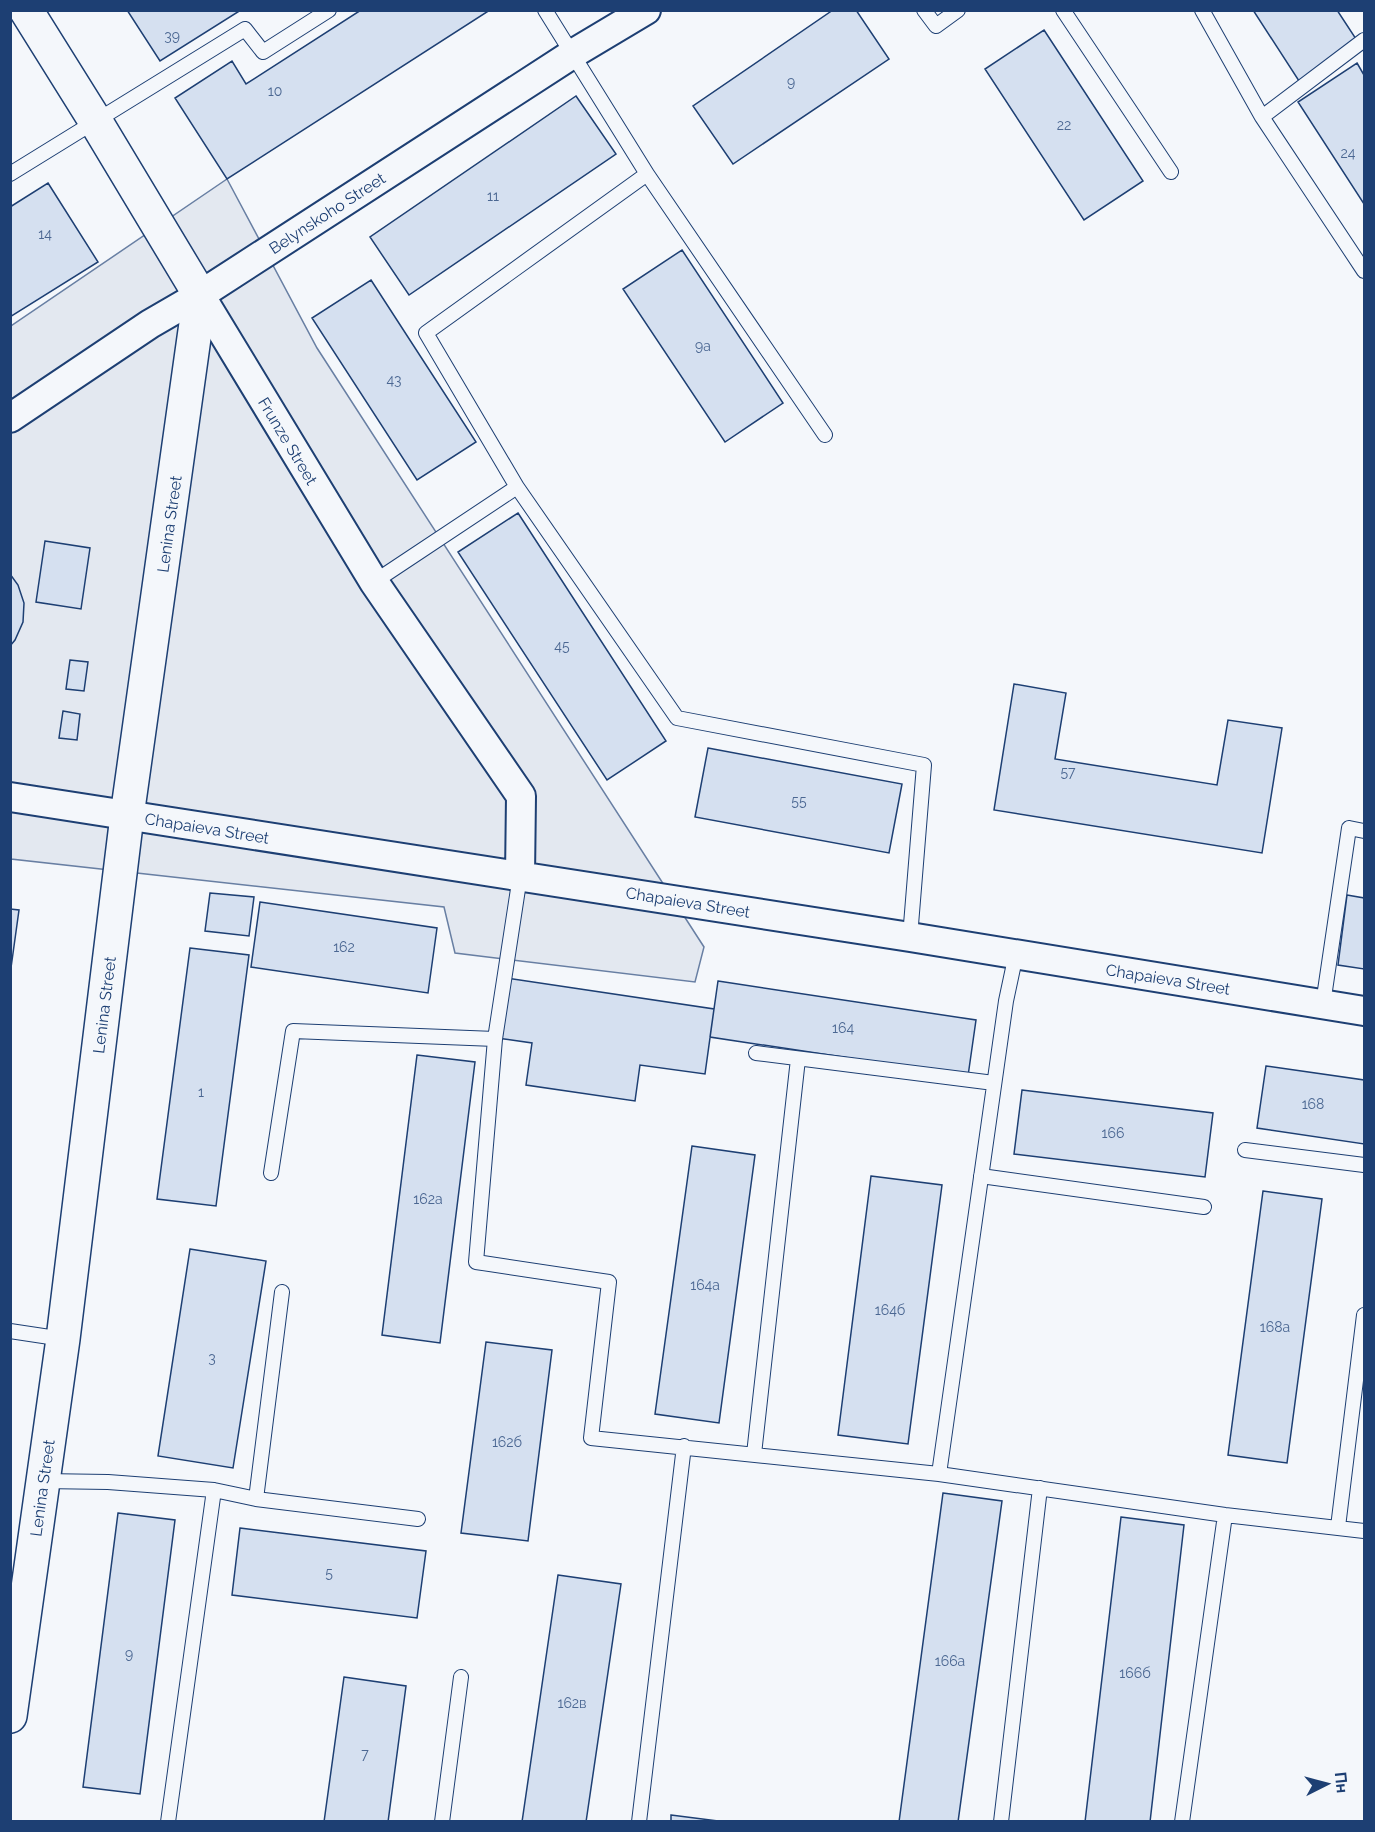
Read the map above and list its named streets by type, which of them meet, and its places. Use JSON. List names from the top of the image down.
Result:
{
  "streets": {
    "street": [
      "Belynskoho Street",
      "Frunze Street",
      "Lenina Street",
      "Chapaieva Street"
    ]
  },
  "crossings": [
    ["Belynskoho Street", "Frunze Street"],
    ["Belynskoho Street", "Lenina Street"],
    ["Frunze Street", "Lenina Street"],
    ["Frunze Street", "Chapaieva Street"],
    ["Lenina Street", "Chapaieva Street"]
  ],
  "house_numbers": [
    "39",
    "9",
    "10",
    "22",
    "24",
    "11",
    "14",
    "9а",
    "43",
    "45",
    "57",
    "55",
    "162",
    "164",
    "1",
    "168",
    "166",
    "162а",
    "164а",
    "164б",
    "168а",
    "3",
    "162б",
    "5",
    "9",
    "166а",
    "166б",
    "162в",
    "7"
  ],
  "north": "right"
}
